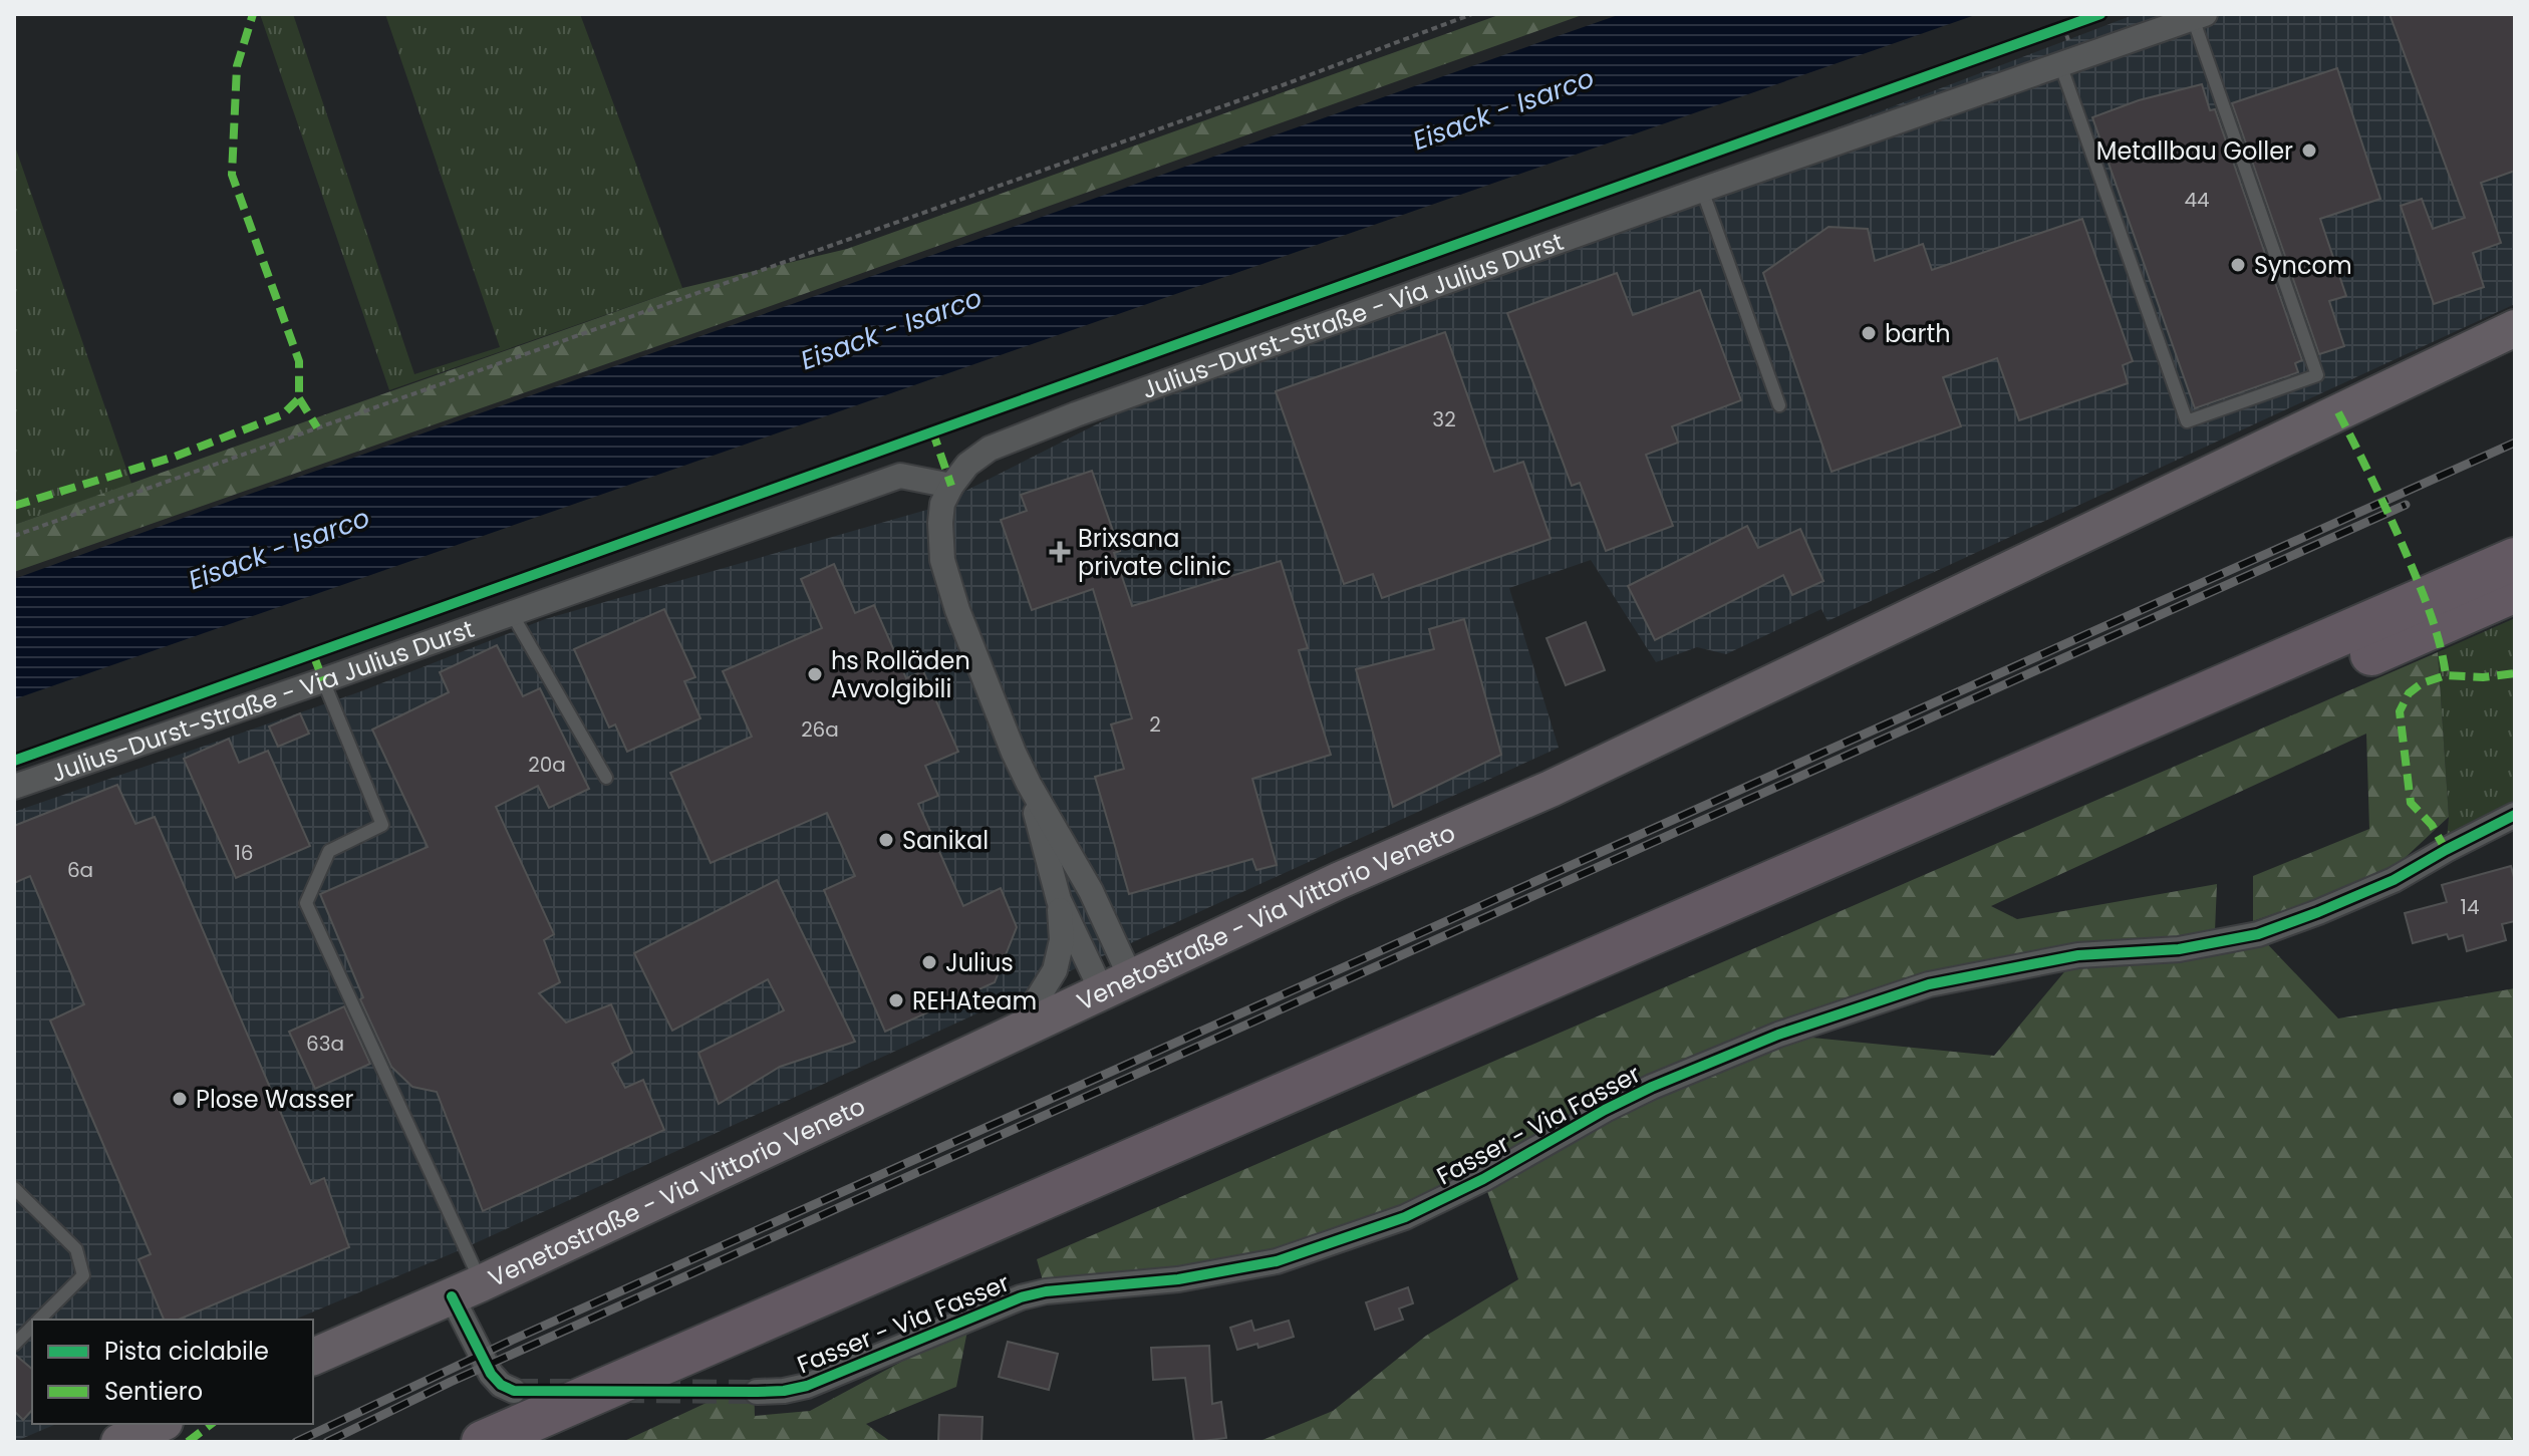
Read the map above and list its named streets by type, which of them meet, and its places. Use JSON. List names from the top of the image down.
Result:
{
  "streets": {
    "main road": ["Venetostraße - Via Vittorio Veneto"],
    "street": ["Julius-Durst-Straße - Via Julius Durst", "Fasser - Via Fasser"]
  },
  "water": ["Eisack - Isarco"],
  "places": {
    "other": [
      "Metallbau Goller",
      "Syncom",
      "barth",
      "hs Rolläden Avvolgibili",
      "Sanikal",
      "Julius",
      "REHAteam",
      "Plose Wasser"
    ],
    "health": ["Brixsana private clinic"]
  },
  "house_numbers": [
    "44",
    "32",
    "2",
    "26a",
    "20a",
    "16",
    "6a",
    "14",
    "63a"
  ],
  "legend": ["Pista ciclabile", "Sentiero"]
}
